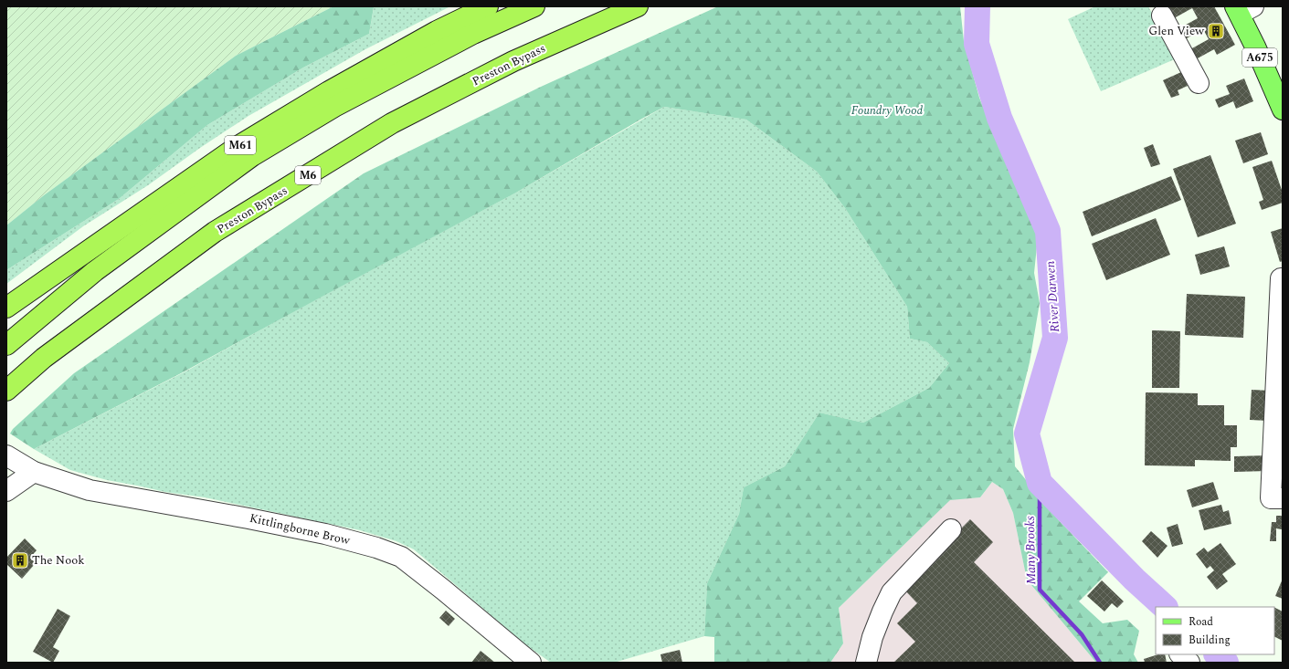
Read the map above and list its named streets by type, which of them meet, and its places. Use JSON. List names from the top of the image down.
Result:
{
  "streets": {
    "highway": ["Preston Bypass", "M61", "M6"],
    "main road": ["A675"],
    "street": ["Kittlingborne Brow"]
  },
  "water": ["River Darwen", "Many Brooks"],
  "parks": ["Foundry Wood"],
  "places": {
    "building": ["Glen View", "The Nook"]
  },
  "legend": ["Road", "Building"]
}
